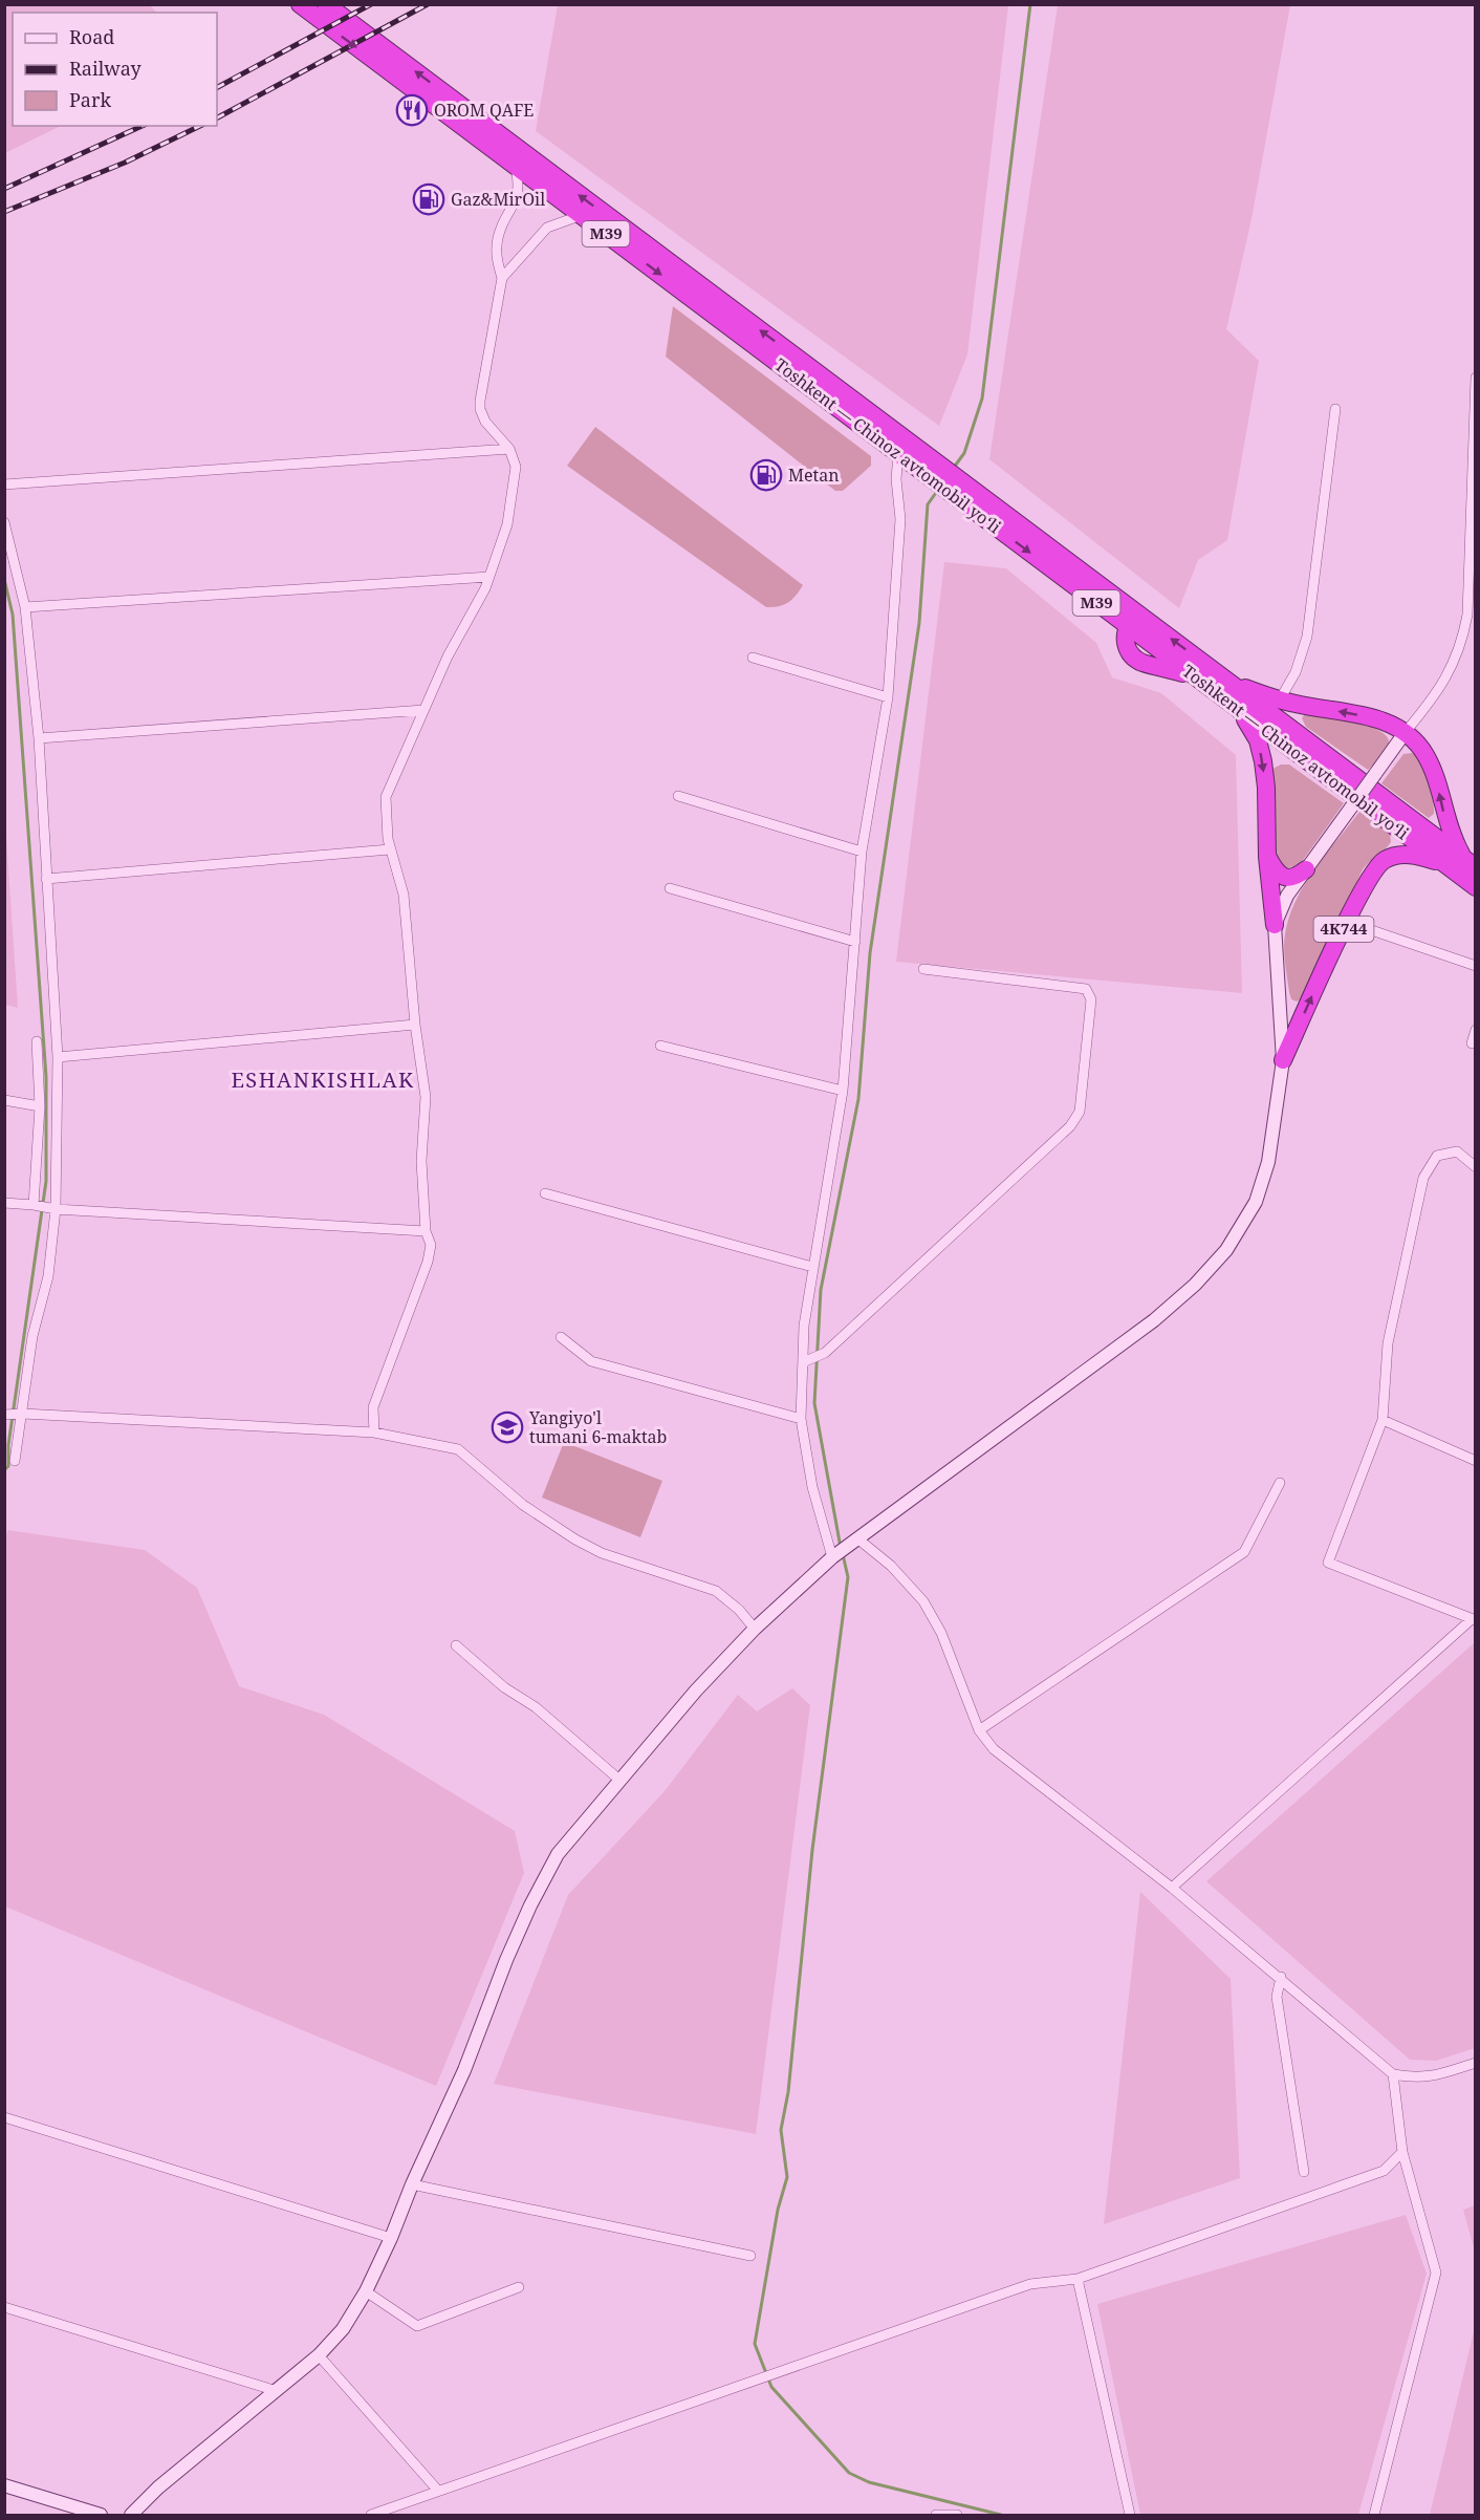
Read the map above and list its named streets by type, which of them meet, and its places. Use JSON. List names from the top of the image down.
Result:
{
  "streets": {
    "highway": ["M39", "Toshkent — Chinoz avtomobil yoʻli", "4К744"]
  },
  "crossings": [
    ["Toshkent — Chinoz avtomobil yoʻli", "4К744"]
  ],
  "districts": ["ESHANKISHLAK"],
  "places": {
    "restaurant": ["OROM QAFE"],
    "fuel station": ["Gaz&MirOil", "Metan"],
    "school or university": ["Yangiyo'l tumani 6-maktab"]
  },
  "legend": ["Road", "Railway", "Park"]
}
